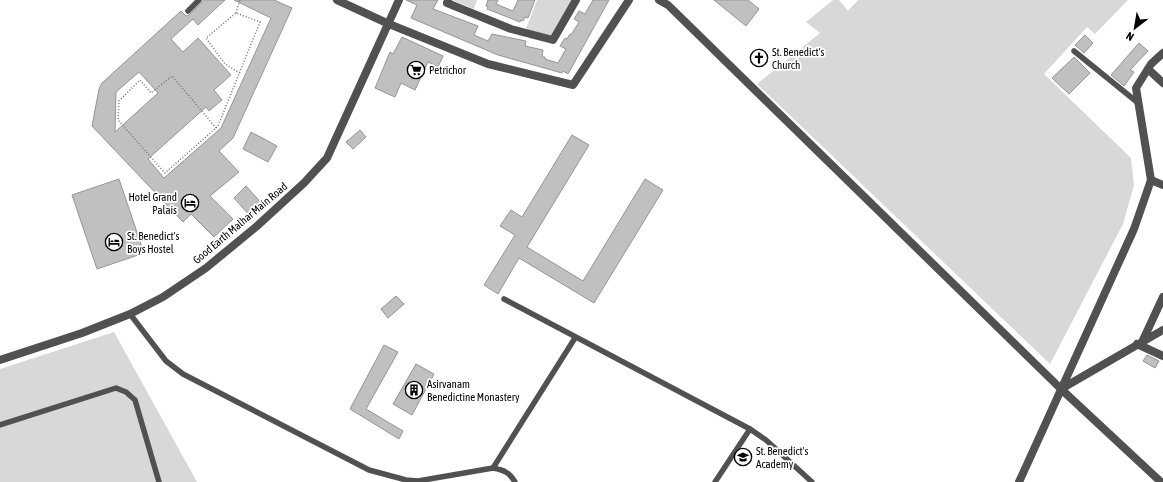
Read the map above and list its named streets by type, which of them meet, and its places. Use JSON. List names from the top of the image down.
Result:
{
  "streets": {
    "street": ["Good Earth Malhar Main Road"]
  },
  "places": {
    "church": ["St. Benedict's Church"],
    "supermarket": ["Petrichor"],
    "hotel": ["Hotel Grand Palais", "St. Benedict's Boys Hostel"],
    "building": ["Asirvanam Benedictine Monastery"],
    "school or university": ["St. Benedict's Academy"]
  },
  "north": "bottom left"
}
